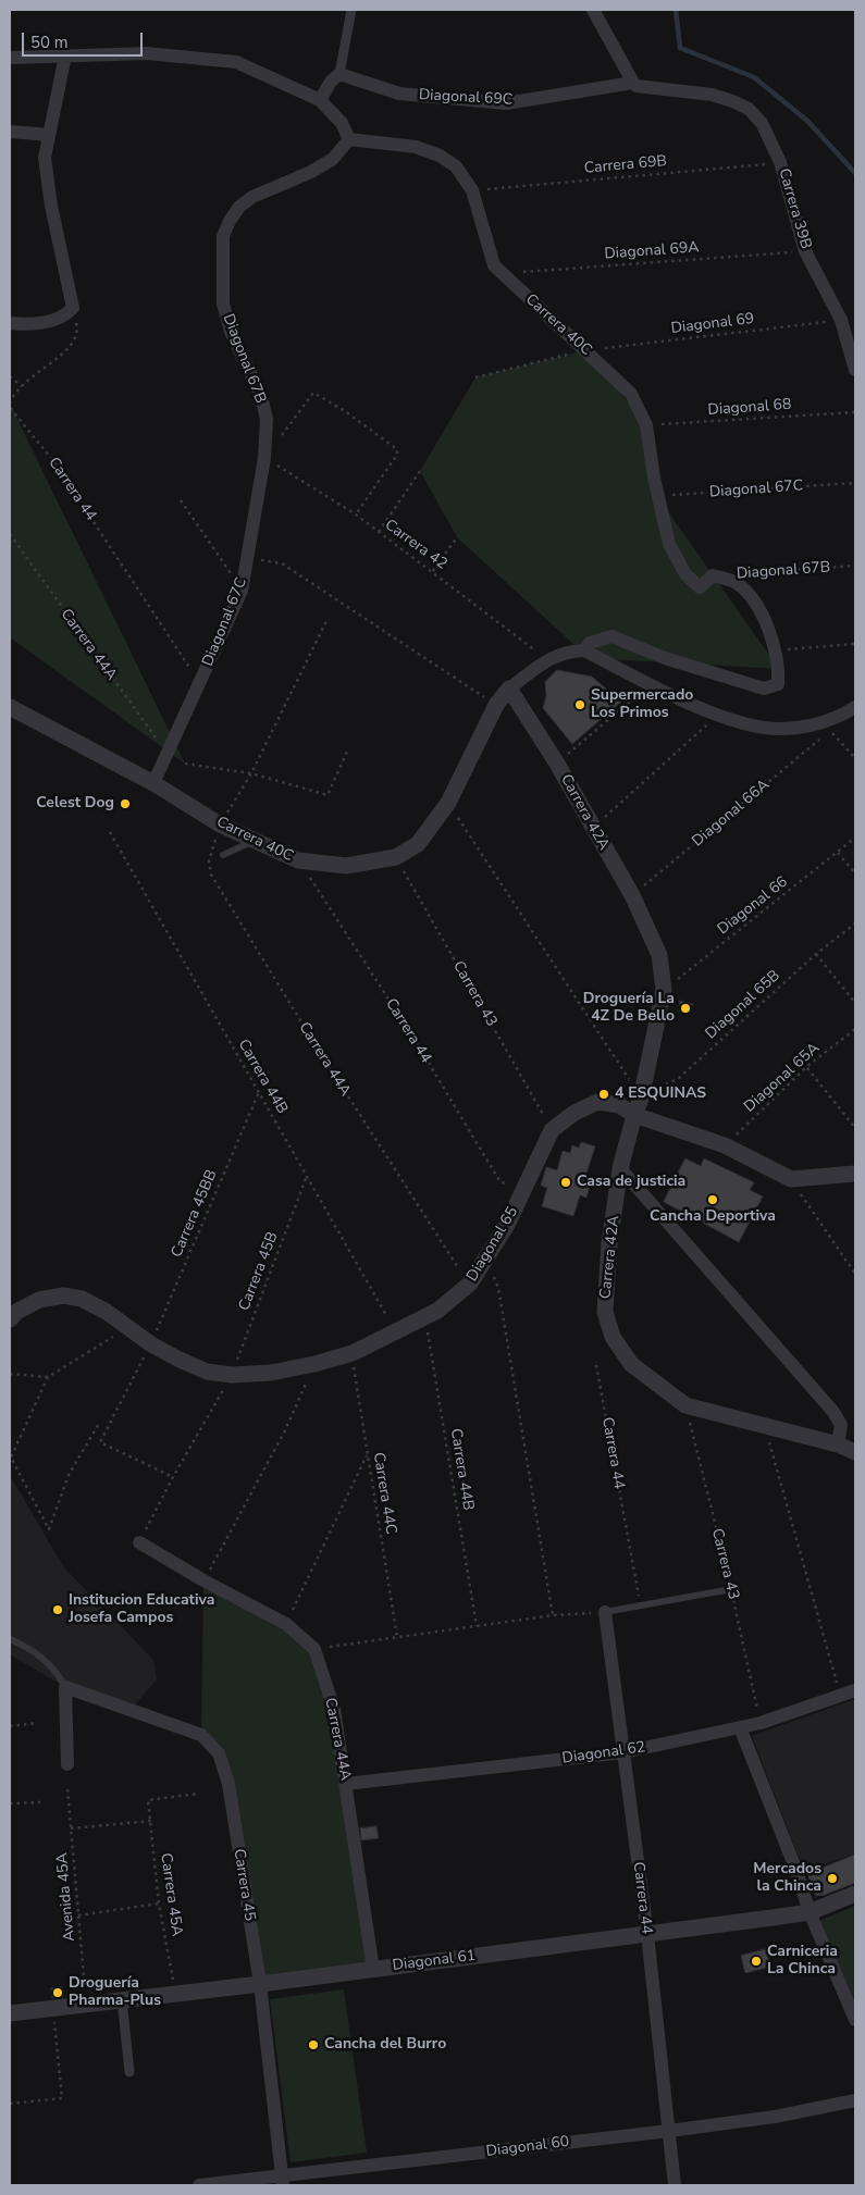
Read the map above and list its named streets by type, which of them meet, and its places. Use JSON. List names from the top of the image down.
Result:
{
  "streets": {
    "street": [
      "Diagonal 69C",
      "Carrera 39B",
      "Carrera 40C",
      "Diagonal 67B",
      "Carrera 44",
      "Diagonal 67C",
      "Carrera 44A",
      "Carrera 42A",
      "Diagonal 65",
      "Diagonal 62",
      "Carrera 45",
      "Diagonal 61",
      "Diagonal 60"
    ],
    "path": [
      "Carrera 69B",
      "Diagonal 69A",
      "Diagonal 69",
      "Diagonal 68",
      "Carrera 42",
      "Diagonal 66A",
      "Diagonal 66",
      "Carrera 43",
      "Diagonal 65B",
      "Carrera 44B",
      "Diagonal 65A",
      "Carrera 45BB",
      "Carrera 45B",
      "Carrera 44C",
      "Carrera 45A",
      "Avenida 45A"
    ]
  },
  "crossings": [
    ["Diagonal 69C", "Carrera 39B"],
    ["Carrera 69B", "Carrera 39B"],
    ["Carrera 69B", "Carrera 40C"],
    ["Carrera 39B", "Diagonal 69A"],
    ["Carrera 39B", "Diagonal 69"],
    ["Diagonal 69A", "Carrera 40C"],
    ["Diagonal 69", "Carrera 40C"],
    ["Carrera 40C", "Diagonal 67B"],
    ["Carrera 40C", "Diagonal 68"],
    ["Carrera 40C", "Carrera 44"],
    ["Carrera 40C", "Diagonal 67C"],
    ["Carrera 40C", "Carrera 42"],
    ["Carrera 40C", "Carrera 44A"],
    ["Carrera 40C", "Carrera 42A"],
    ["Carrera 40C", "Carrera 43"],
    ["Diagonal 67B", "Diagonal 67C"],
    ["Carrera 44", "Diagonal 67C"],
    ["Carrera 44", "Diagonal 65"],
    ["Carrera 44", "Diagonal 62"],
    ["Carrera 44", "Diagonal 61"],
    ["Carrera 44", "Diagonal 60"],
    ["Diagonal 67C", "Carrera 42"],
    ["Diagonal 67C", "Carrera 44A"],
    ["Carrera 44A", "Diagonal 65"],
    ["Carrera 44A", "Diagonal 62"],
    ["Carrera 44A", "Diagonal 61"],
    ["Carrera 42A", "Diagonal 66A"],
    ["Carrera 42A", "Diagonal 66"],
    ["Carrera 42A", "Carrera 43"],
    ["Carrera 42A", "Diagonal 65B"],
    ["Carrera 42A", "Diagonal 65"],
    ["Carrera 43", "Diagonal 65"],
    ["Carrera 43", "Diagonal 62"],
    ["Carrera 44B", "Carrera 45BB"],
    ["Carrera 44B", "Diagonal 65"],
    ["Carrera 44B", "Carrera 45B"],
    ["Diagonal 65A", "Diagonal 65"],
    ["Carrera 45BB", "Diagonal 65"],
    ["Carrera 45BB", "Carrera 45B"],
    ["Diagonal 65", "Carrera 45B"],
    ["Diagonal 65", "Carrera 44C"],
    ["Carrera 45", "Diagonal 61"],
    ["Carrera 45", "Diagonal 60"],
    ["Carrera 45A", "Diagonal 61"],
    ["Avenida 45A", "Diagonal 61"]
  ],
  "places": [
    "Supermercado Los Primos",
    "Celest Dog",
    "Droguería La 4Z De Bello",
    "4 ESQUINAS",
    "Casa de justicia",
    "Cancha Deportiva",
    "Institucion Educativa Josefa Campos",
    "Mercados la Chinca",
    "Carniceria La Chinca",
    "Droguería Pharma-Plus",
    "Cancha del Burro"
  ],
  "scale_bar": "50 m"
}
